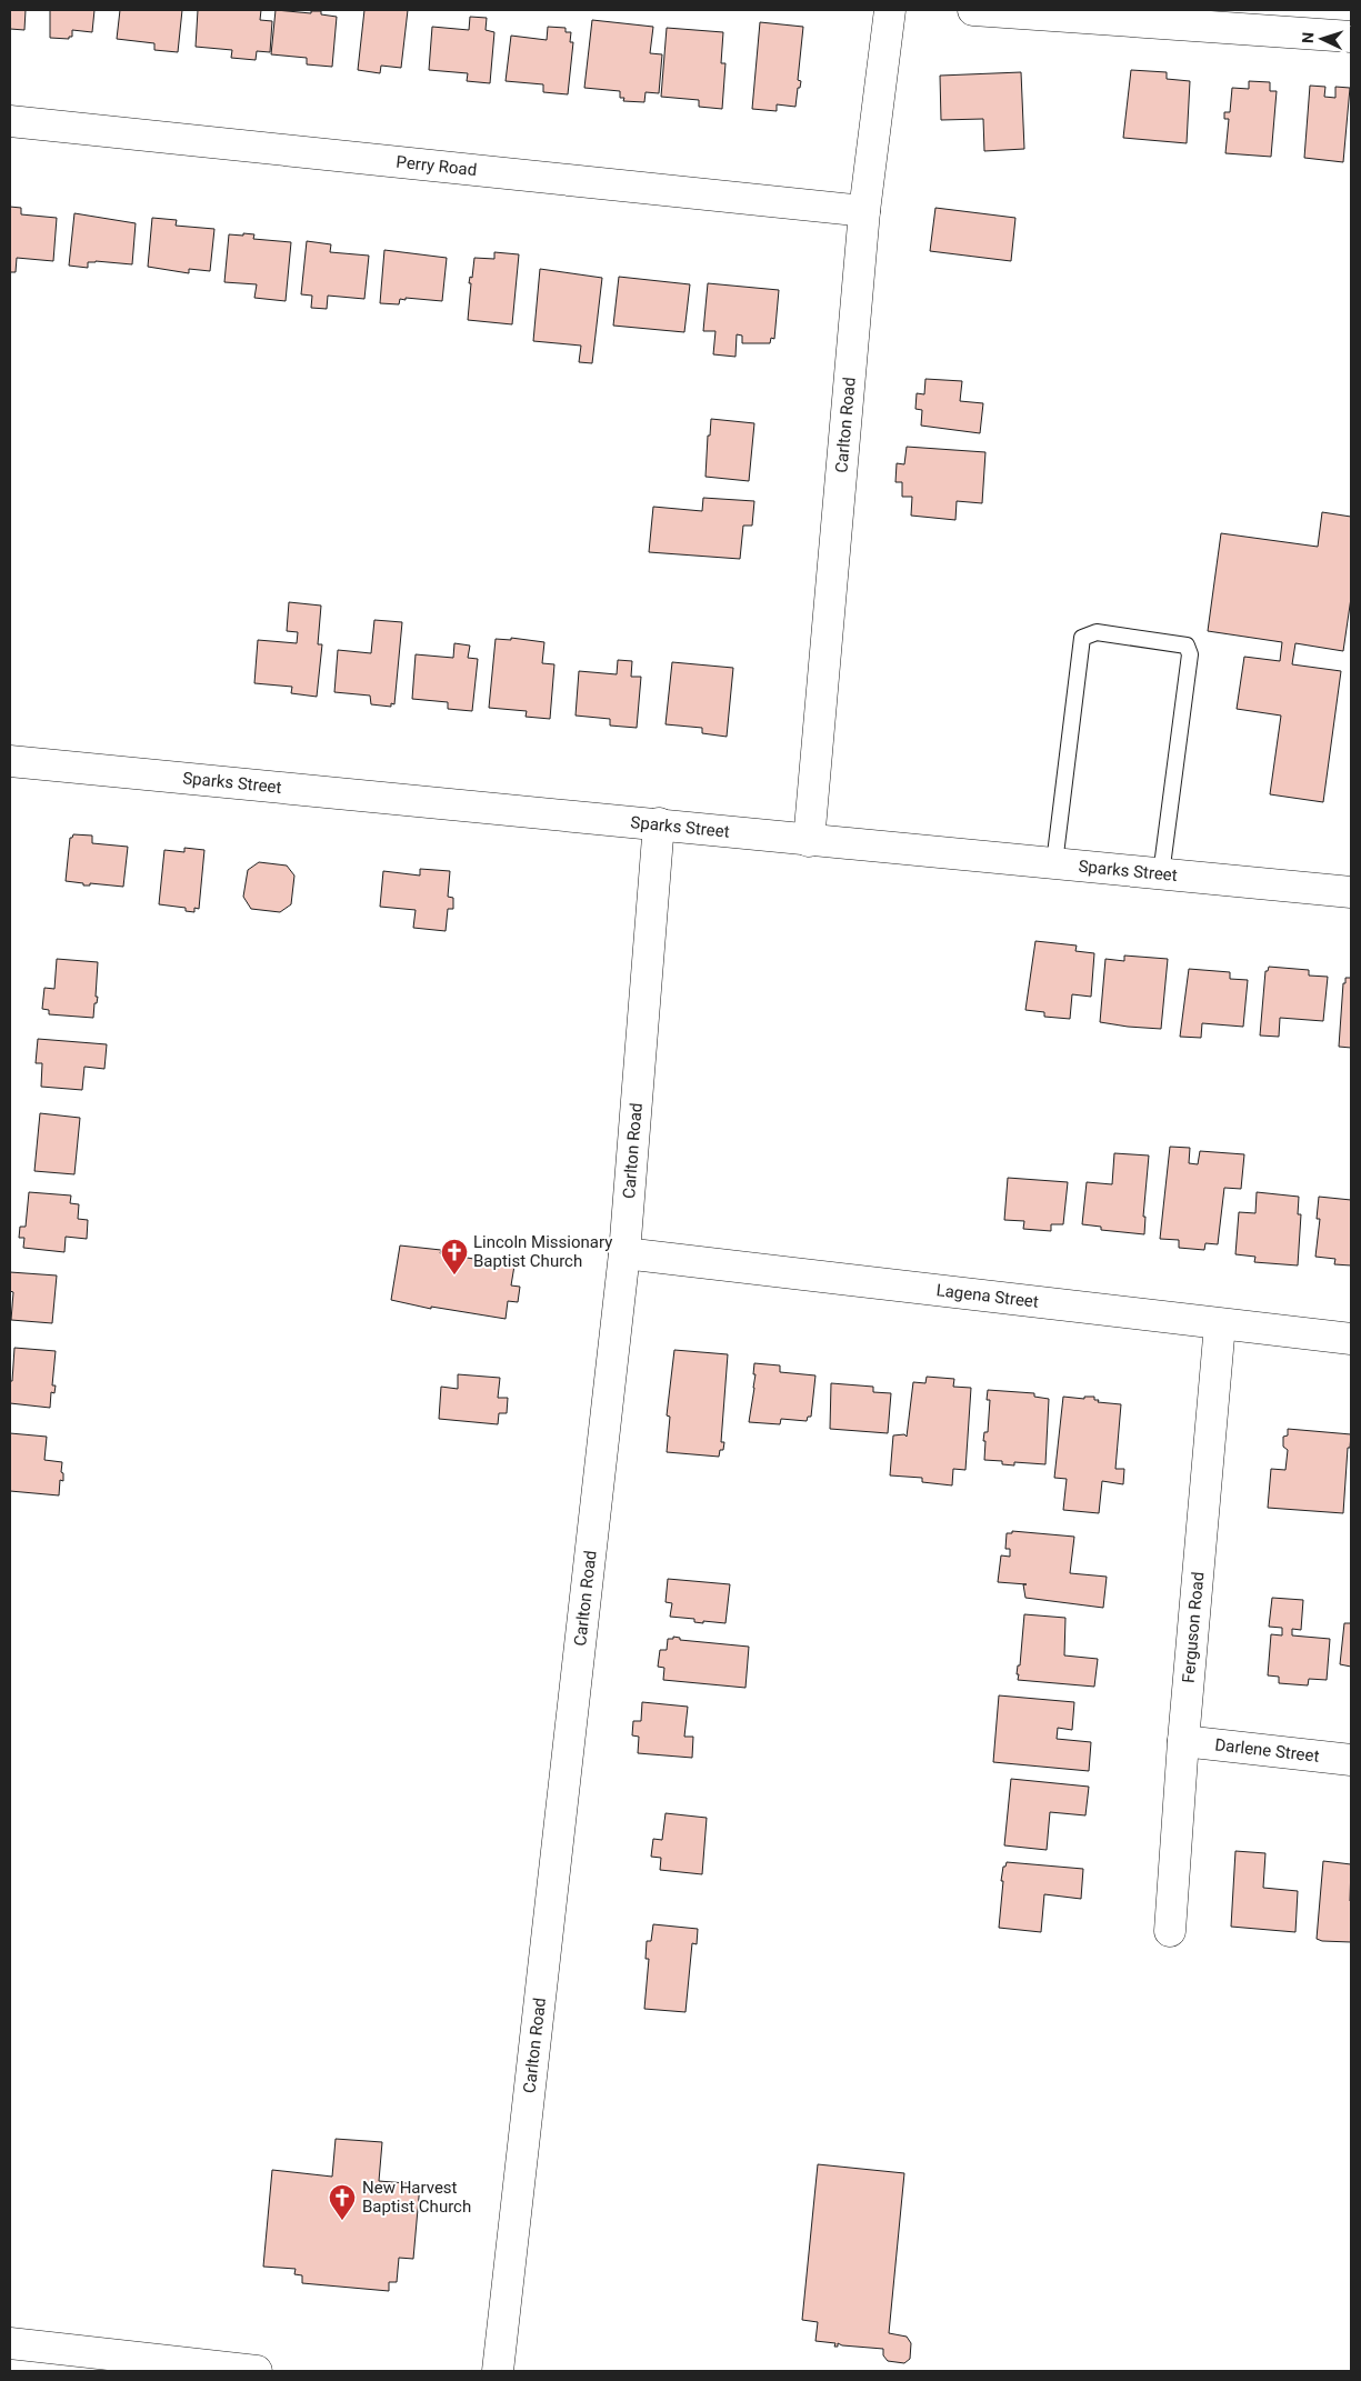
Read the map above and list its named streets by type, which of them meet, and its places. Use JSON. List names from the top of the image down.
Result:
{
  "streets": {
    "street": [
      "Perry Road",
      "Carlton Road",
      "Sparks Street",
      "Lagena Street",
      "Ferguson Road",
      "Darlene Street"
    ]
  },
  "crossings": [
    ["Perry Road", "Carlton Road"],
    ["Carlton Road", "Sparks Street"],
    ["Carlton Road", "Lagena Street"],
    ["Lagena Street", "Ferguson Road"],
    ["Ferguson Road", "Darlene Street"]
  ],
  "places": {
    "church": ["Lincoln Missionary Baptist Church", "New Harvest Baptist Church"]
  },
  "north": "left"
}
